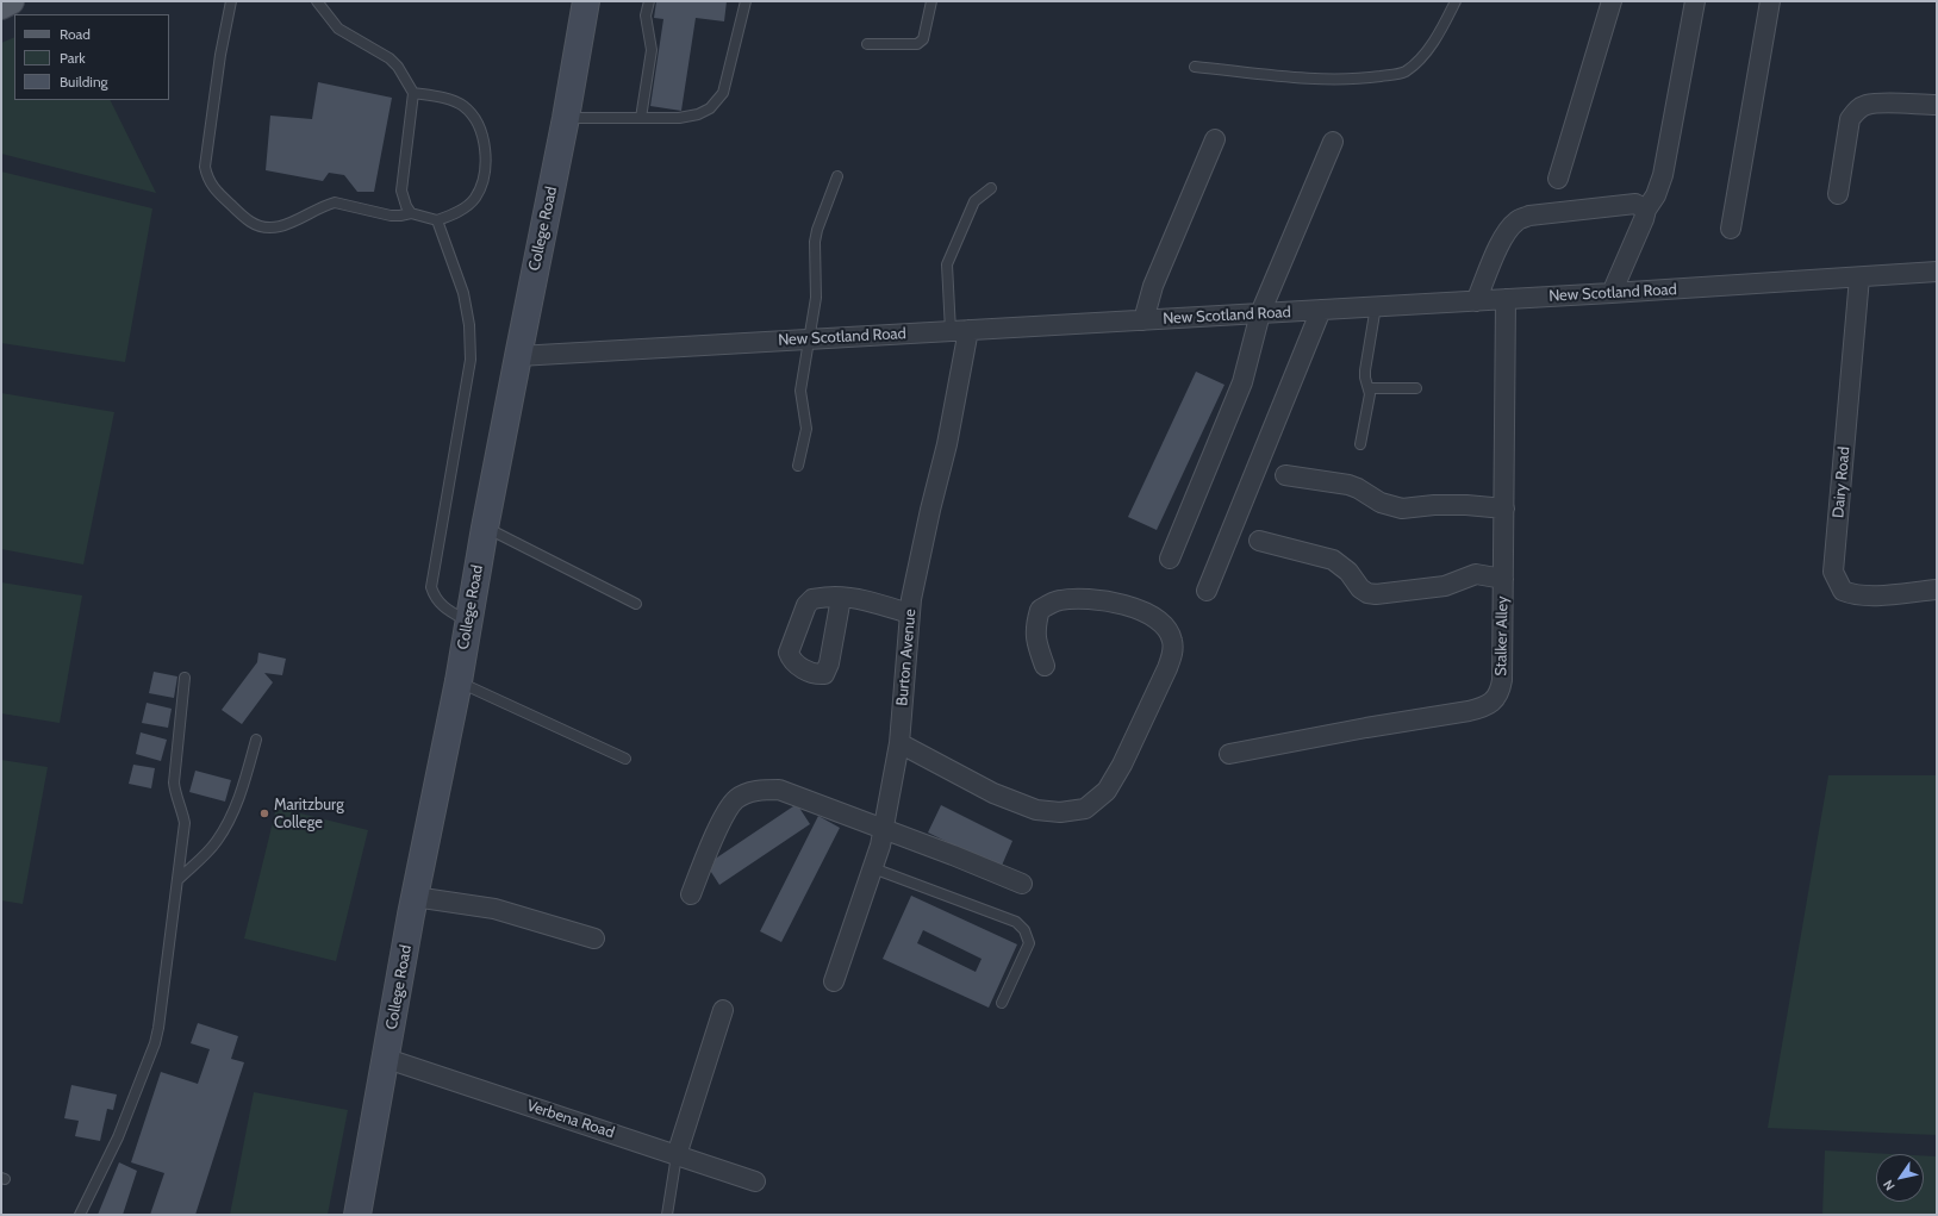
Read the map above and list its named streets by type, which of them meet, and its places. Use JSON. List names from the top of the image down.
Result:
{
  "streets": {
    "street": [
      "College Road",
      "New Scotland Road",
      "Dairy Road",
      "Stalker Alley",
      "Burton Avenue",
      "Verbena Road"
    ]
  },
  "crossings": [
    ["College Road", "New Scotland Road"],
    ["College Road", "Verbena Road"],
    ["New Scotland Road", "Dairy Road"],
    ["New Scotland Road", "Stalker Alley"],
    ["New Scotland Road", "Burton Avenue"]
  ],
  "places": ["Maritzburg College"],
  "legend": ["Road", "Park", "Building"],
  "north": "bottom left"
}
